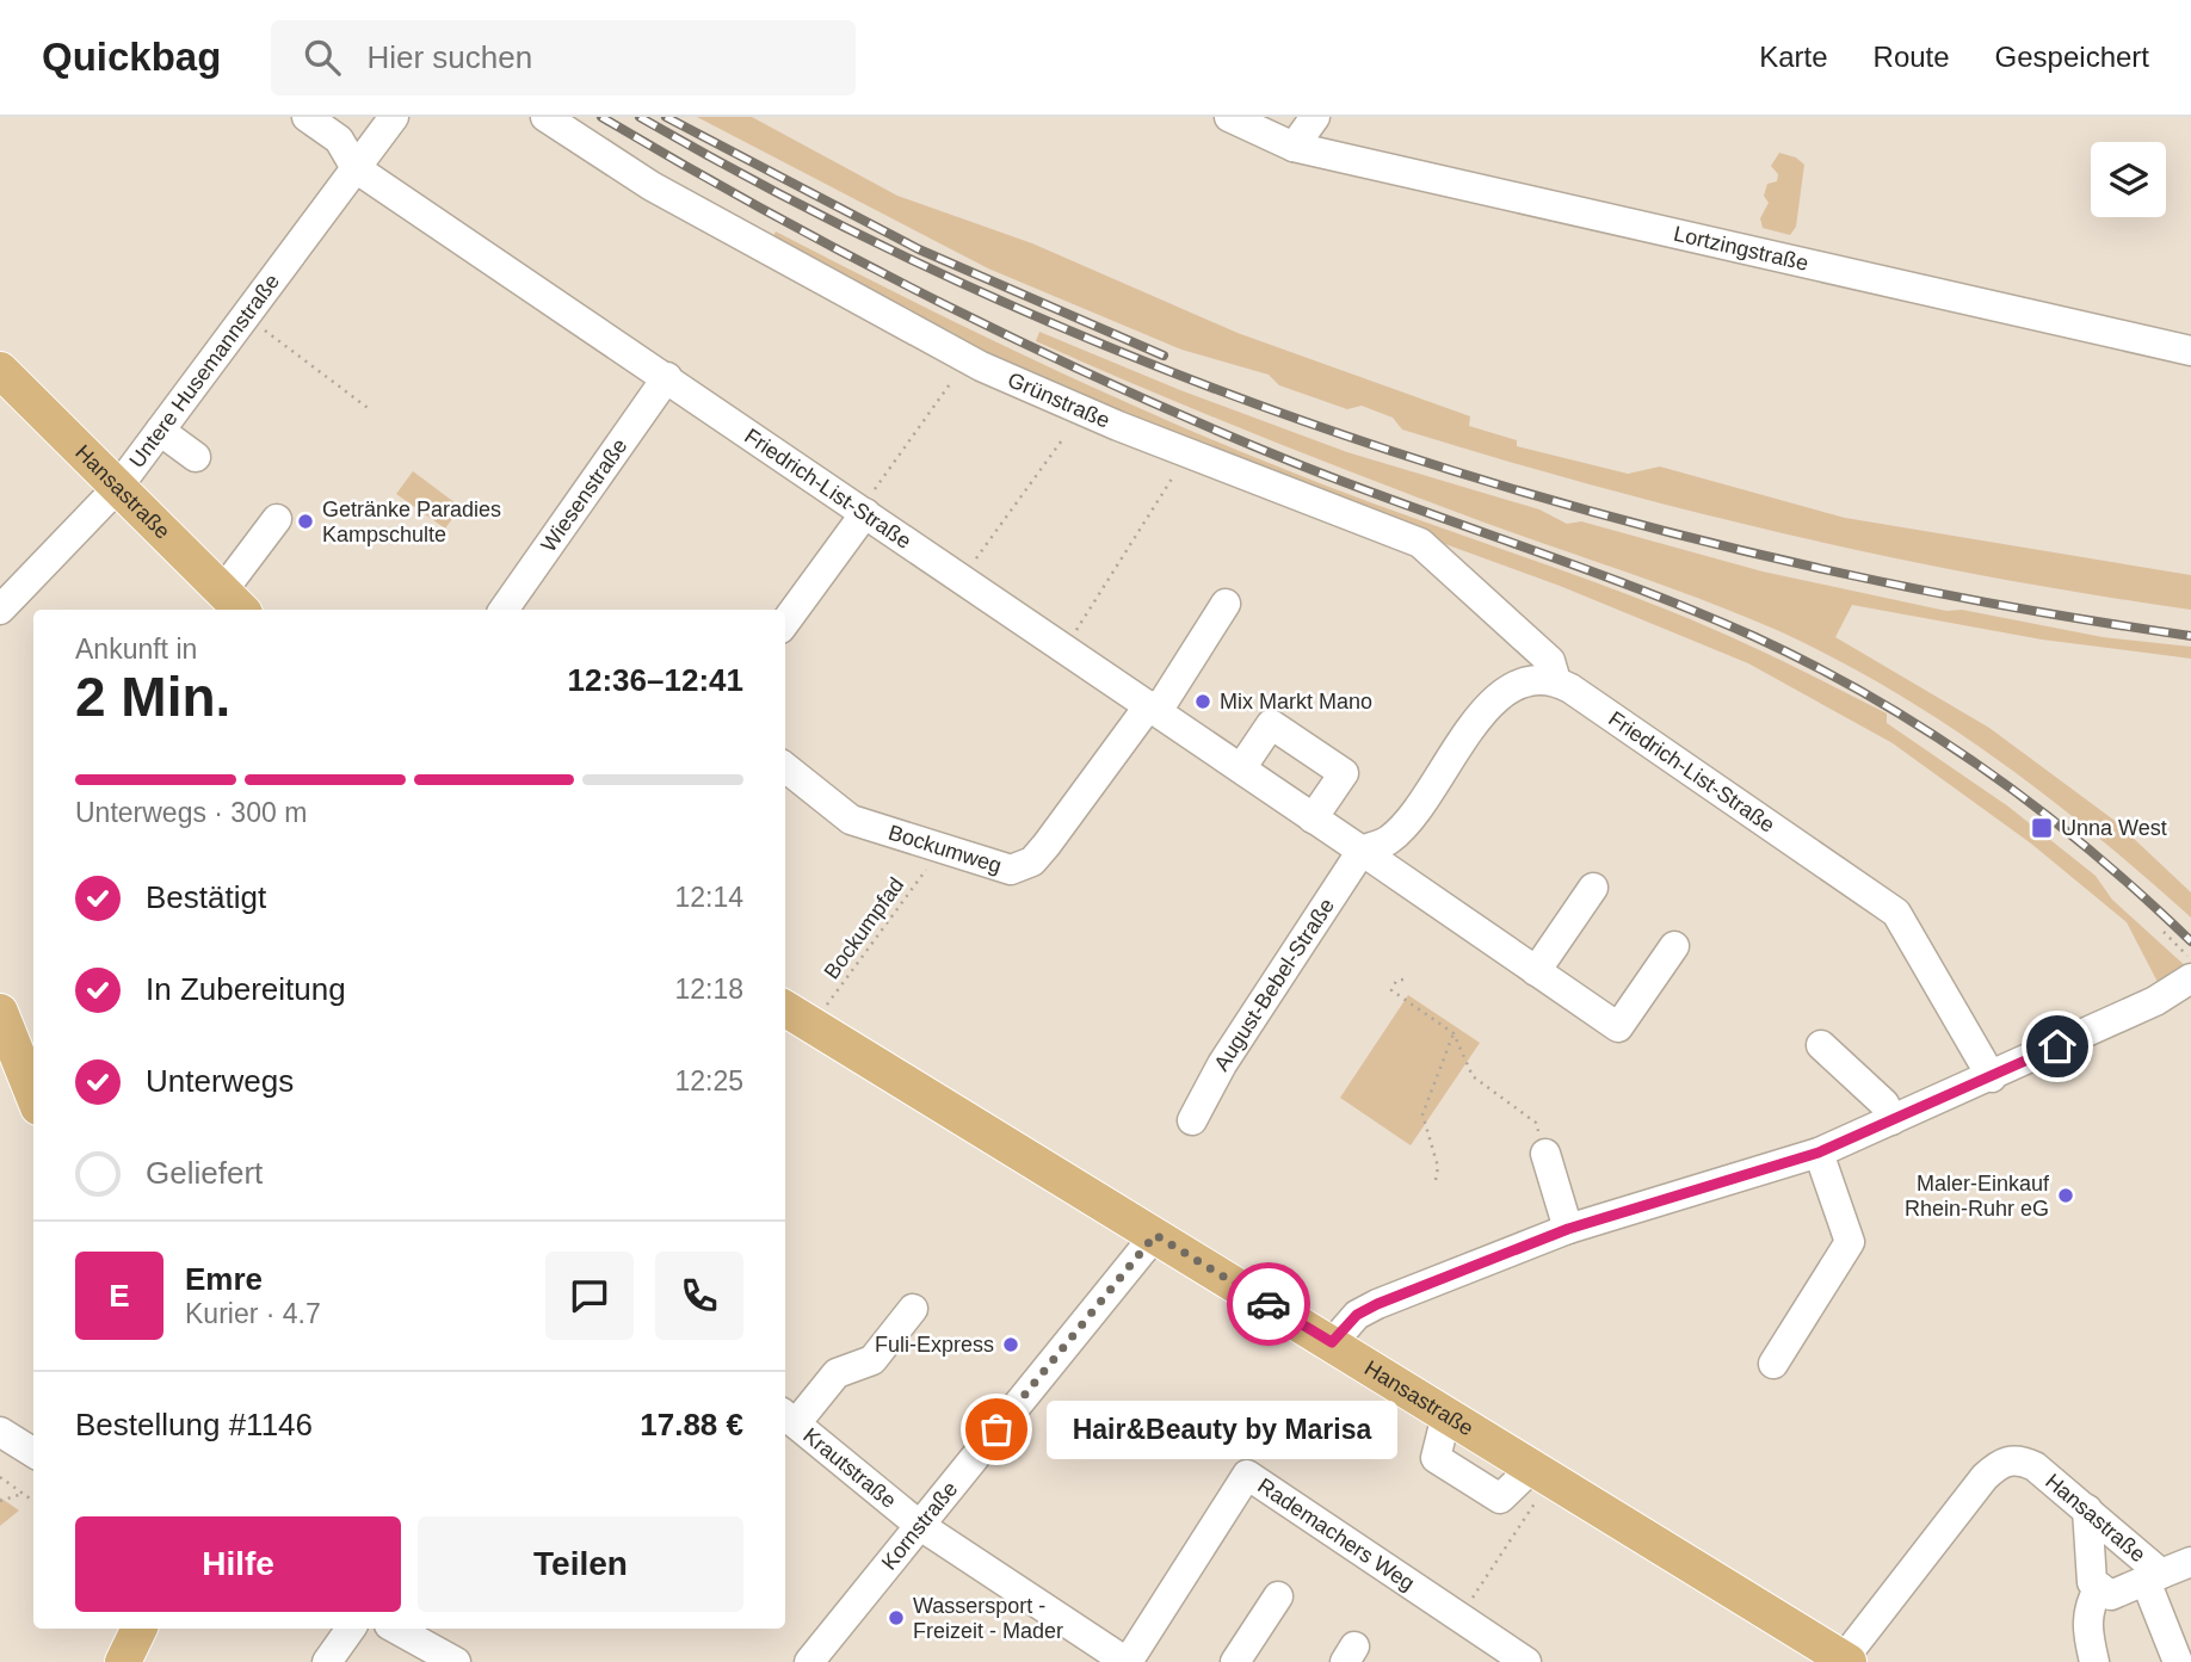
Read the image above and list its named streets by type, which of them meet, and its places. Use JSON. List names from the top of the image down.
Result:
{
  "streets": {
    "main road": ["Hansastraße"],
    "street": [
      "Lortzingstraße",
      "Untere Husemannstraße",
      "Grünstraße",
      "Friedrich-List-Straße",
      "Wiesenstraße",
      "Bockumweg",
      "August-Bebel-Straße",
      "Krautstraße",
      "Kornstraße",
      "Rademachers Weg"
    ],
    "path": ["Bockumpfad"]
  },
  "crossings": [
    ["Untere Husemannstraße", "Friedrich-List-Straße"],
    ["Untere Husemannstraße", "Hansastraße"],
    ["Grünstraße", "Friedrich-List-Straße"],
    ["Friedrich-List-Straße", "Wiesenstraße"],
    ["Friedrich-List-Straße", "Bockumweg"],
    ["Friedrich-List-Straße", "August-Bebel-Straße"],
    ["Hansastraße", "Bockumpfad"],
    ["Hansastraße", "Kornstraße"],
    ["Bockumweg", "Bockumpfad"],
    ["Krautstraße", "Kornstraße"],
    ["Krautstraße", "Rademachers Weg"]
  ],
  "places": {
    "other": [
      "Getränke Paradies Kampschulte",
      "Mix Markt Mano",
      "Maler-Einkauf Rhein-Ruhr eG",
      "Fuli-Express",
      "Hair&Beauty by Marisa",
      "Wassersport - Freizeit - Mader"
    ],
    "transit": ["Unna West"]
  },
  "page": {
    "header": "Quickbag",
    "search": "Hier suchen",
    "nav": ["Karte", "Route", "Gespeichert"],
    "heading": ["2 Min.", "Ankunft in", "12:36–12:41"],
    "panel": [
      "Emre",
      "Kurier · 4.7",
      "Bestellung #1146",
      "17.88 €"
    ],
    "bar": "Unterwegs · 300 m",
    "list": [
      ["Bestätigt", "12:14"],
      ["In Zubereitung", "12:18"],
      ["Unterwegs", "12:25"],
      "Geliefert"
    ],
    "round": "E",
    "bubble": "Hair&Beauty by Marisa",
    "buttons": ["Hilfe", "Teilen"]
  }
}
